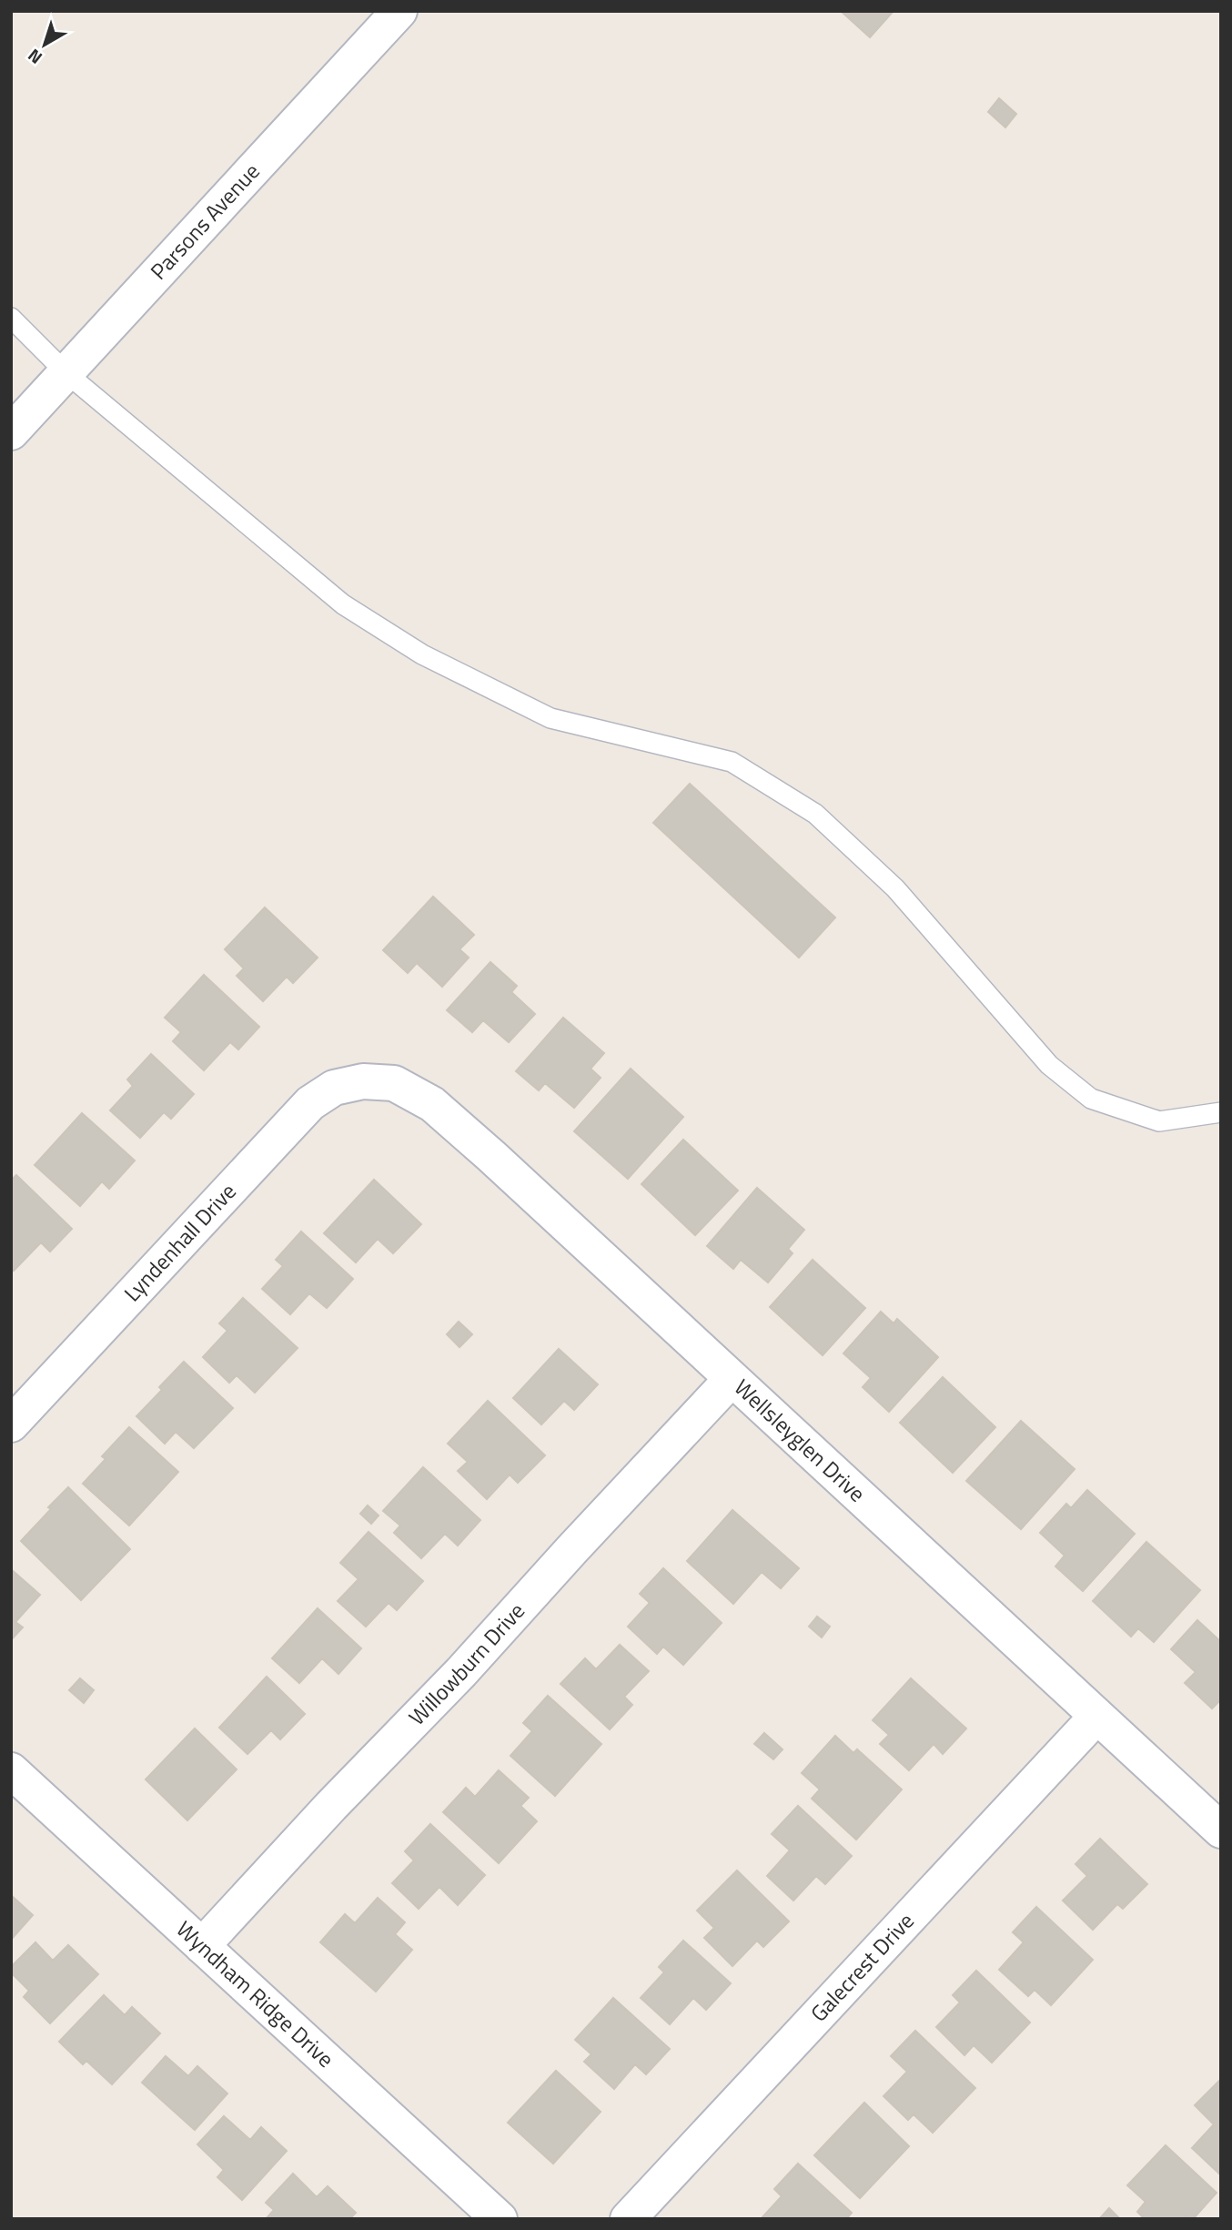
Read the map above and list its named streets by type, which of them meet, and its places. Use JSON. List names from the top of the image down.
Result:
{
  "streets": {
    "street": [
      "Parsons Avenue",
      "Lyndenhall Drive",
      "Wellsleyglen Drive",
      "Willowburn Drive",
      "Galecrest Drive",
      "Wyndham Ridge Drive"
    ]
  },
  "crossings": [
    ["Lyndenhall Drive", "Wellsleyglen Drive"],
    ["Wellsleyglen Drive", "Willowburn Drive"],
    ["Wellsleyglen Drive", "Galecrest Drive"],
    ["Willowburn Drive", "Wyndham Ridge Drive"]
  ],
  "north": "bottom left"
}
